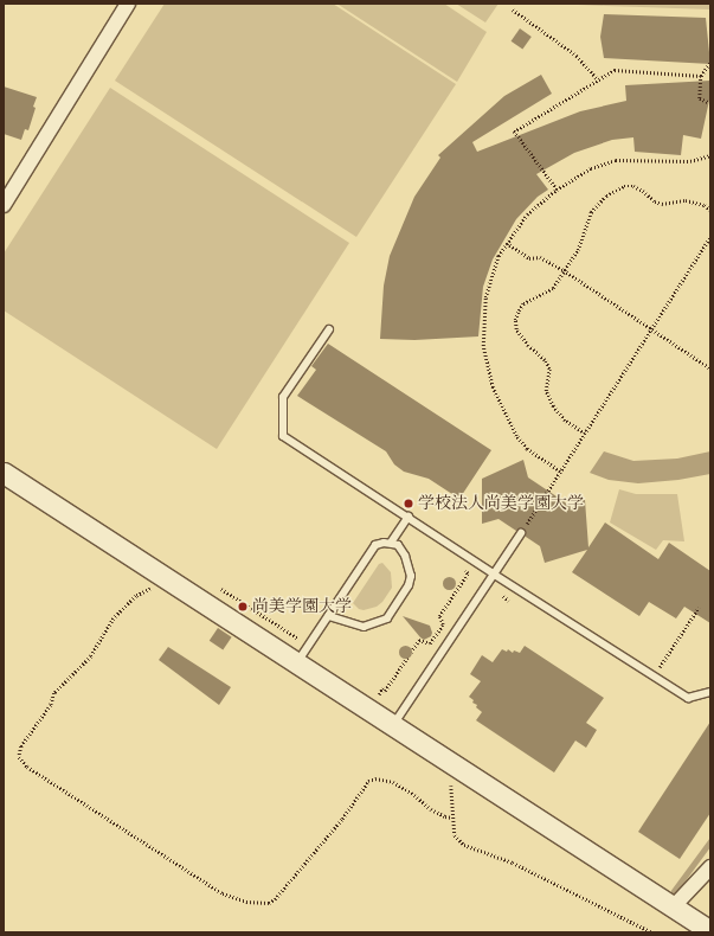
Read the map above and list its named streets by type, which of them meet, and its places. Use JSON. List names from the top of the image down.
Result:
{
  "places": ["学校法人尚美学園大学", "尚美学園大学"]
}
